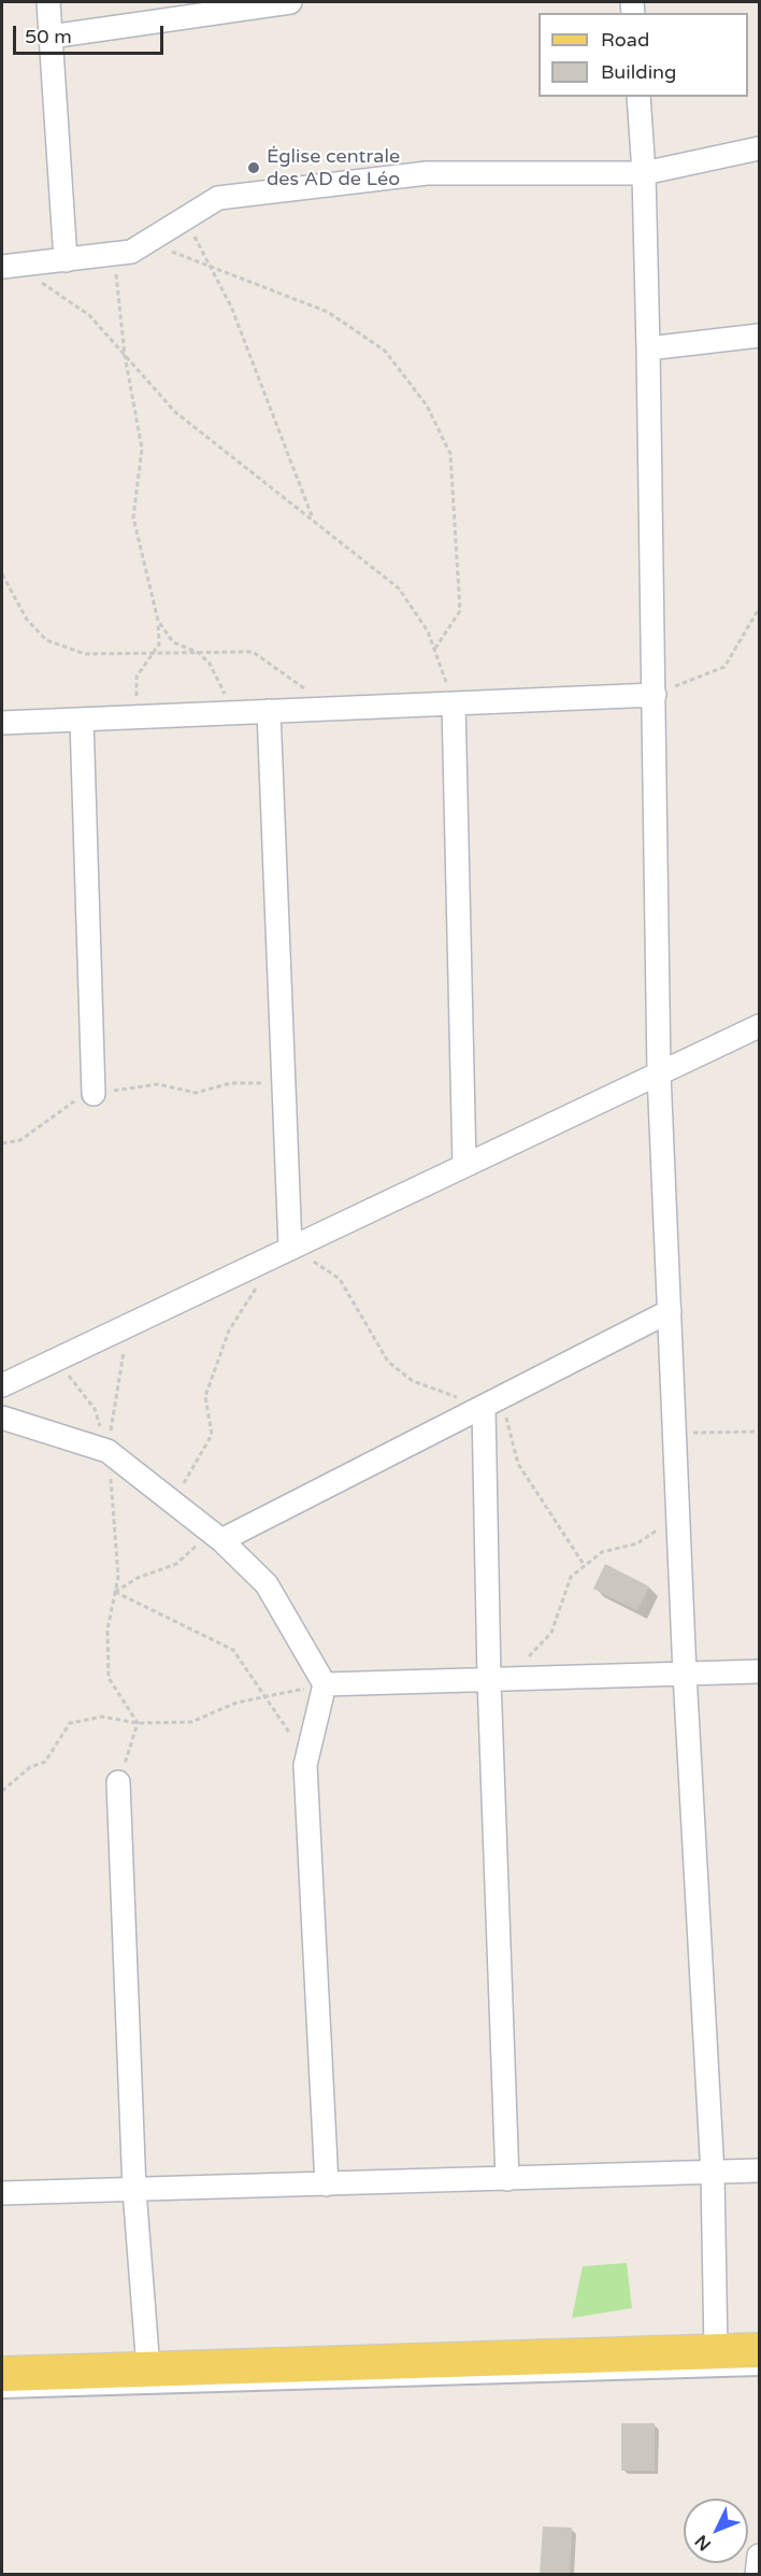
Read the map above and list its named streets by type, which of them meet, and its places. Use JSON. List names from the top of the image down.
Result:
{
  "places": ["Église centrale des AD de Léo"],
  "legend": ["Road", "Building"],
  "scale_bar": "50 m",
  "north": "bottom left"
}
